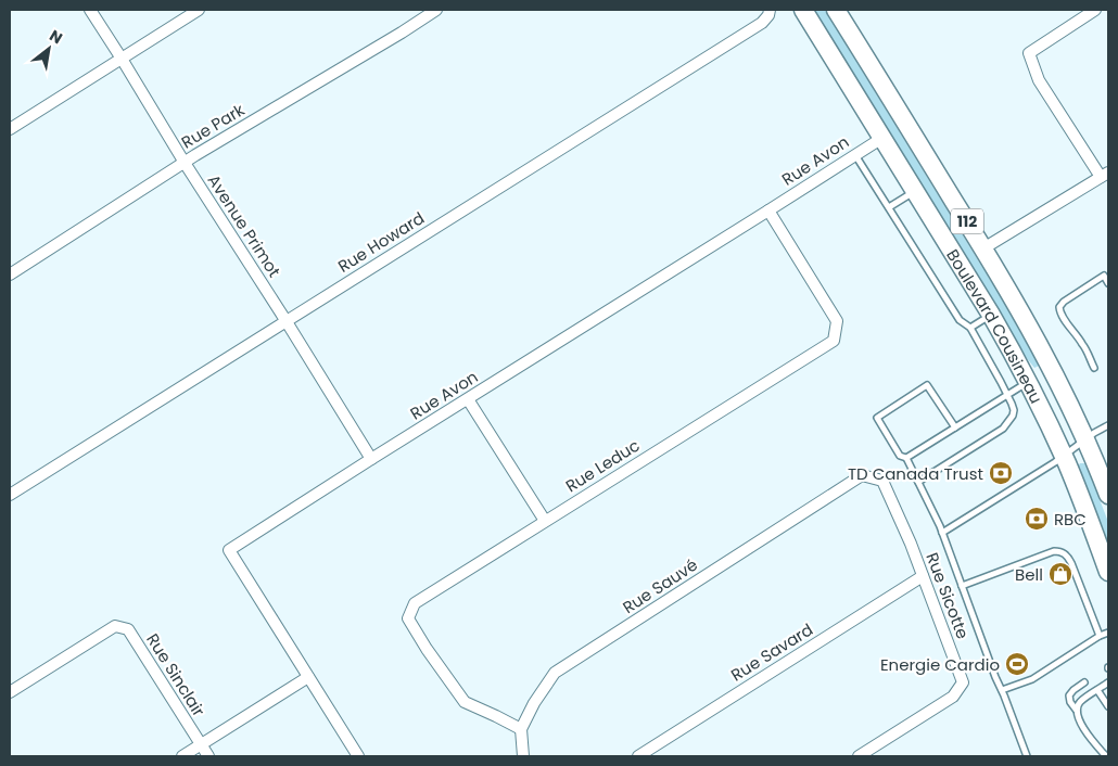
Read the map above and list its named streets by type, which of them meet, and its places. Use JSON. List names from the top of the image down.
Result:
{
  "streets": {
    "main road": ["112", "Boulevard Cousineau"],
    "street": [
      "Rue Park",
      "Rue Avon",
      "Avenue Primot",
      "Rue Howard",
      "Rue Leduc",
      "Rue Sauvé",
      "Rue Sicotte",
      "Rue Savard",
      "Rue Sinclair"
    ]
  },
  "crossings": [
    ["Rue Park", "Avenue Primot"],
    ["Rue Avon", "Avenue Primot"],
    ["Rue Avon", "Boulevard Cousineau"],
    ["Rue Avon", "Rue Leduc"],
    ["Avenue Primot", "Rue Howard"],
    ["Rue Leduc", "Rue Sauvé"],
    ["Rue Sauvé", "Rue Sicotte"],
    ["Rue Sicotte", "Rue Savard"]
  ],
  "places": {
    "bank": ["TD Canada Trust", "RBC"],
    "shop": ["Bell"],
    "sports": ["Energie Cardio"]
  },
  "north": "top right"
}
